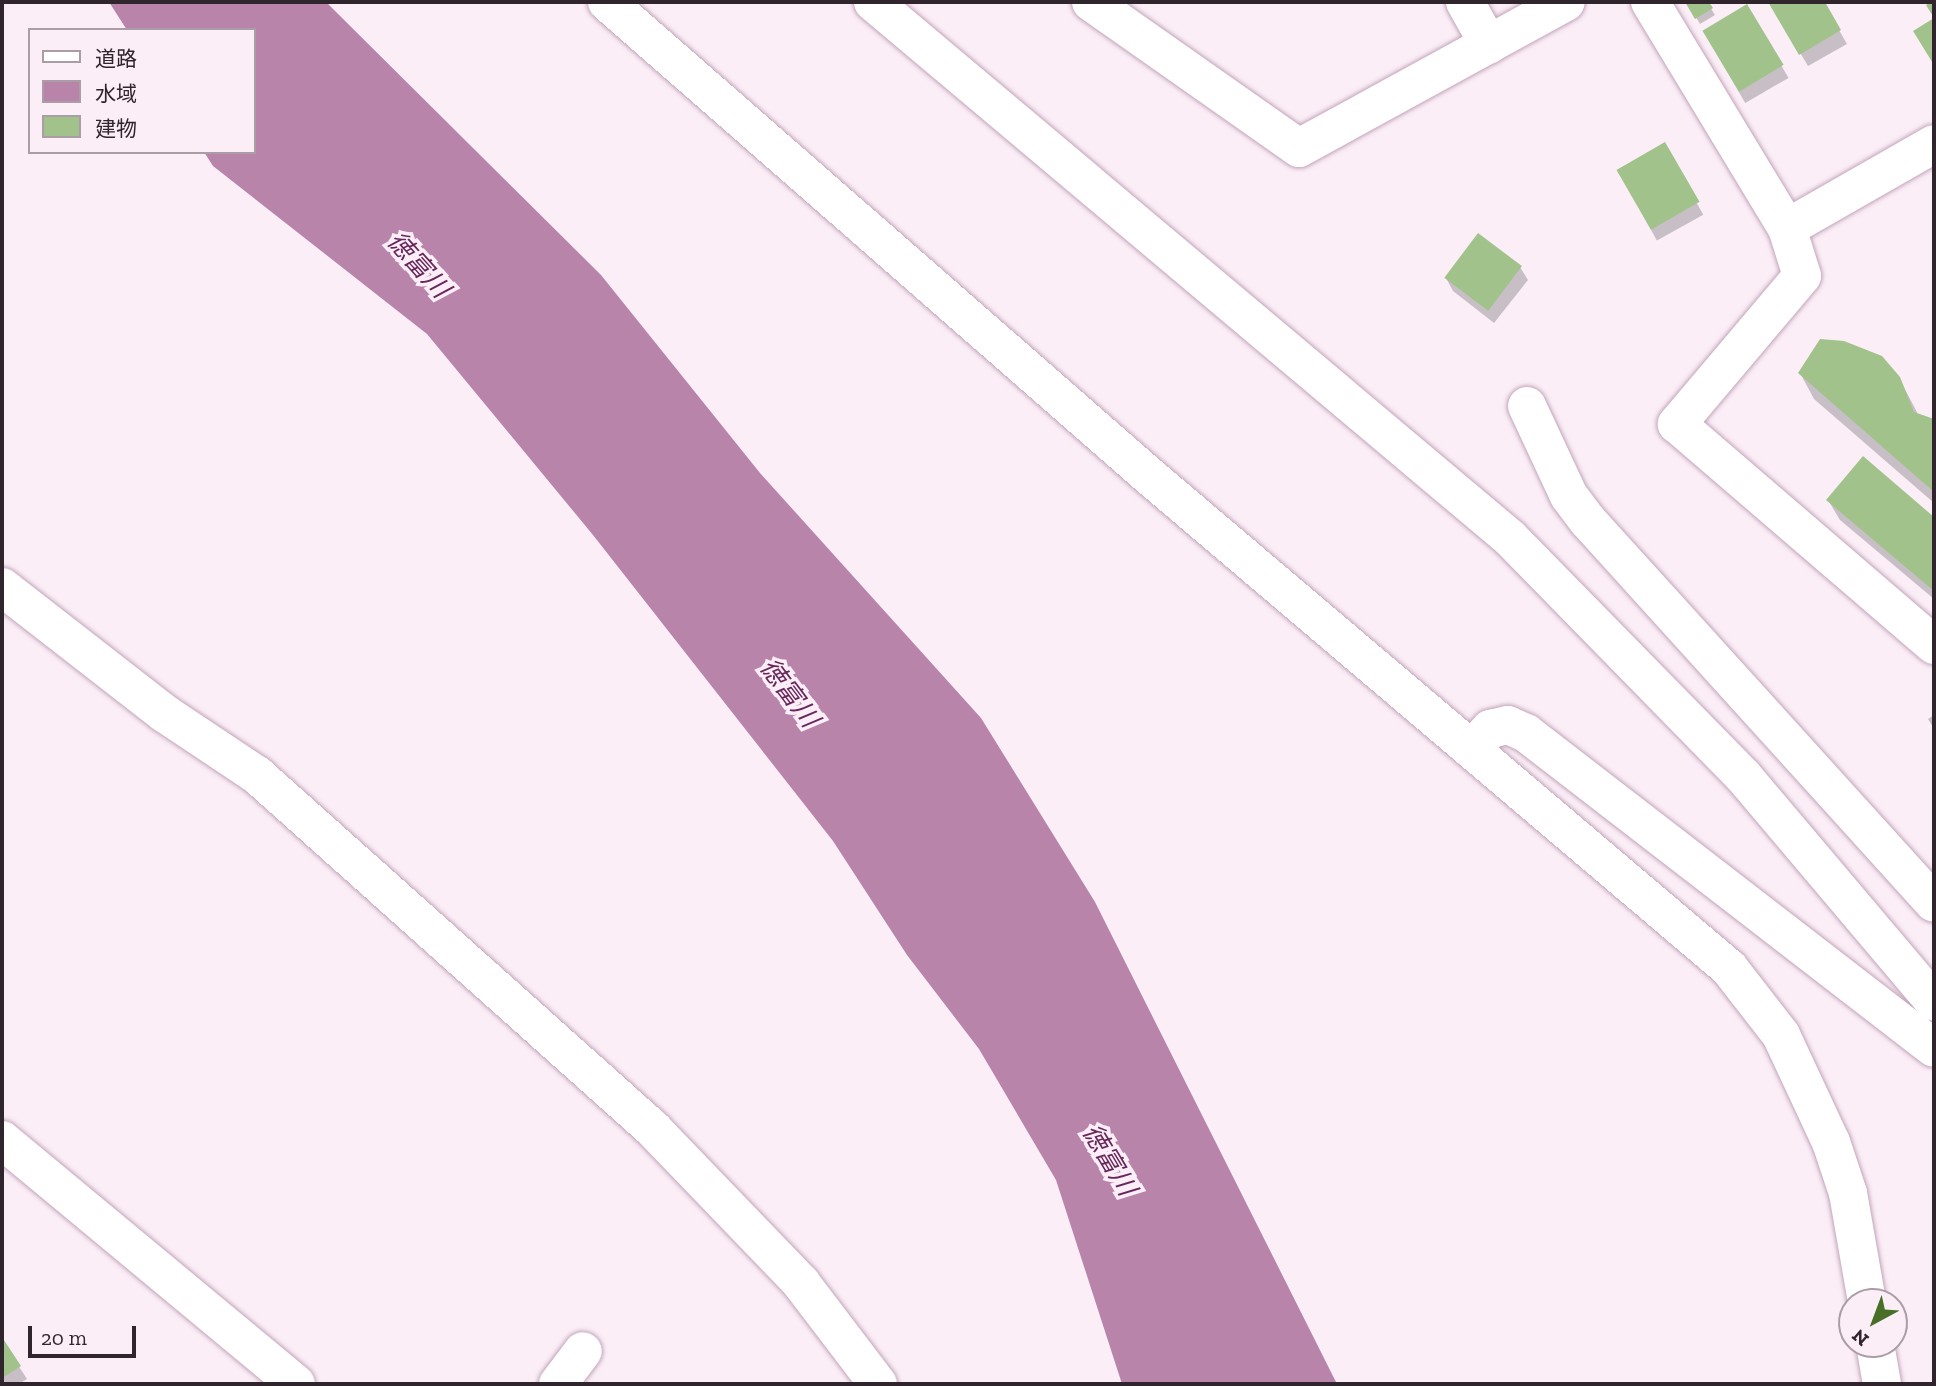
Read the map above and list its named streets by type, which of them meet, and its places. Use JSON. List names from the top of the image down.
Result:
{
  "water": ["徳富川"],
  "legend": ["道路", "水域", "建物"],
  "scale_bar": "20 m",
  "north": "bottom left"
}
